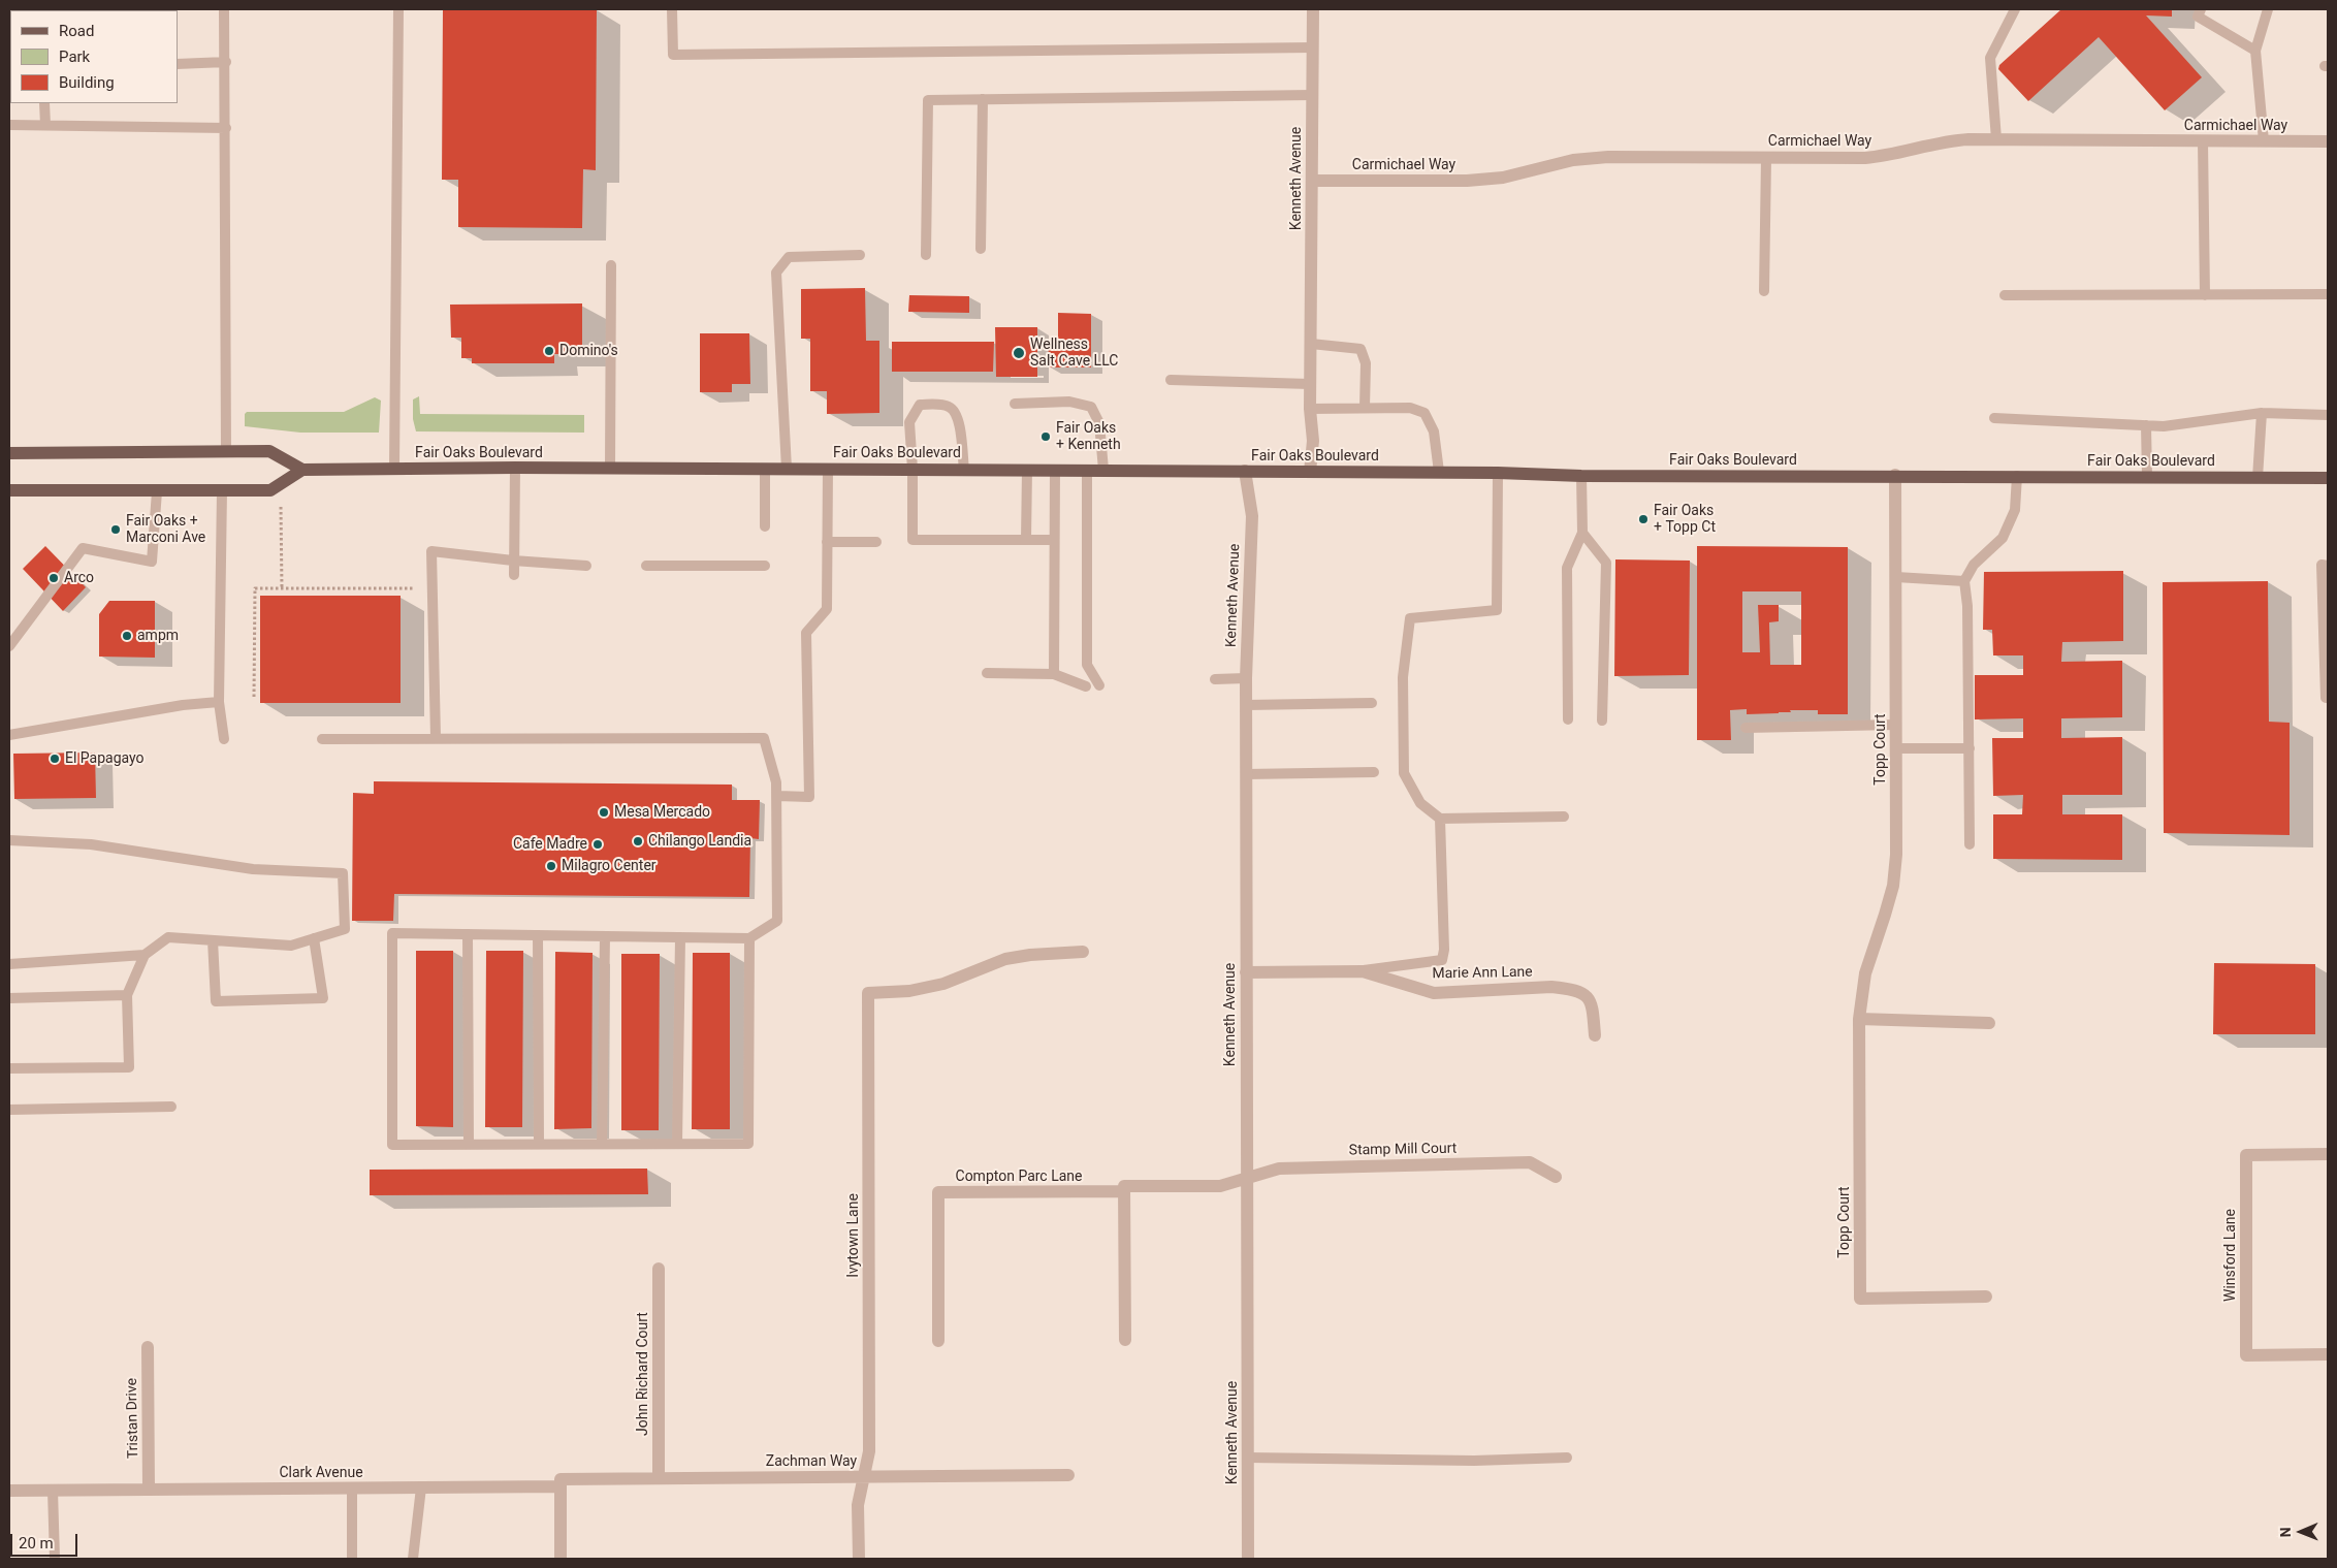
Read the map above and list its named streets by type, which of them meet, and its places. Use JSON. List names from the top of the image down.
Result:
{
  "streets": {
    "main road": ["Fair Oaks Boulevard"],
    "street": [
      "Carmichael Way",
      "Kenneth Avenue",
      "Topp Court",
      "Marie Ann Lane",
      "Stamp Mill Court",
      "Compton Parc Lane",
      "Ivytown Lane",
      "Winsford Lane",
      "John Richard Court",
      "Tristan Drive",
      "Zachman Way",
      "Clark Avenue"
    ]
  },
  "crossings": [
    ["Carmichael Way", "Kenneth Avenue"],
    ["Kenneth Avenue", "Fair Oaks Boulevard"],
    ["Kenneth Avenue", "Marie Ann Lane"],
    ["Kenneth Avenue", "Stamp Mill Court"],
    ["Kenneth Avenue", "Compton Parc Lane"],
    ["Fair Oaks Boulevard", "Topp Court"],
    ["Stamp Mill Court", "Compton Parc Lane"],
    ["Ivytown Lane", "Zachman Way"],
    ["John Richard Court", "Zachman Way"],
    ["Tristan Drive", "Clark Avenue"],
    ["Zachman Way", "Clark Avenue"]
  ],
  "places": [
    "Domino's",
    "Wellness Salt Cave LLC",
    "Fair Oaks + Kenneth",
    "Fair Oaks + Topp Ct",
    "Fair Oaks + Marconi Ave",
    "Arco",
    "ampm",
    "El Papagayo",
    "Mesa Mercado",
    "Chilango Landia",
    "Cafe Madre",
    "Milagro Center"
  ],
  "legend": ["Road", "Park", "Building"],
  "scale_bar": "20 m",
  "north": "left"
}
